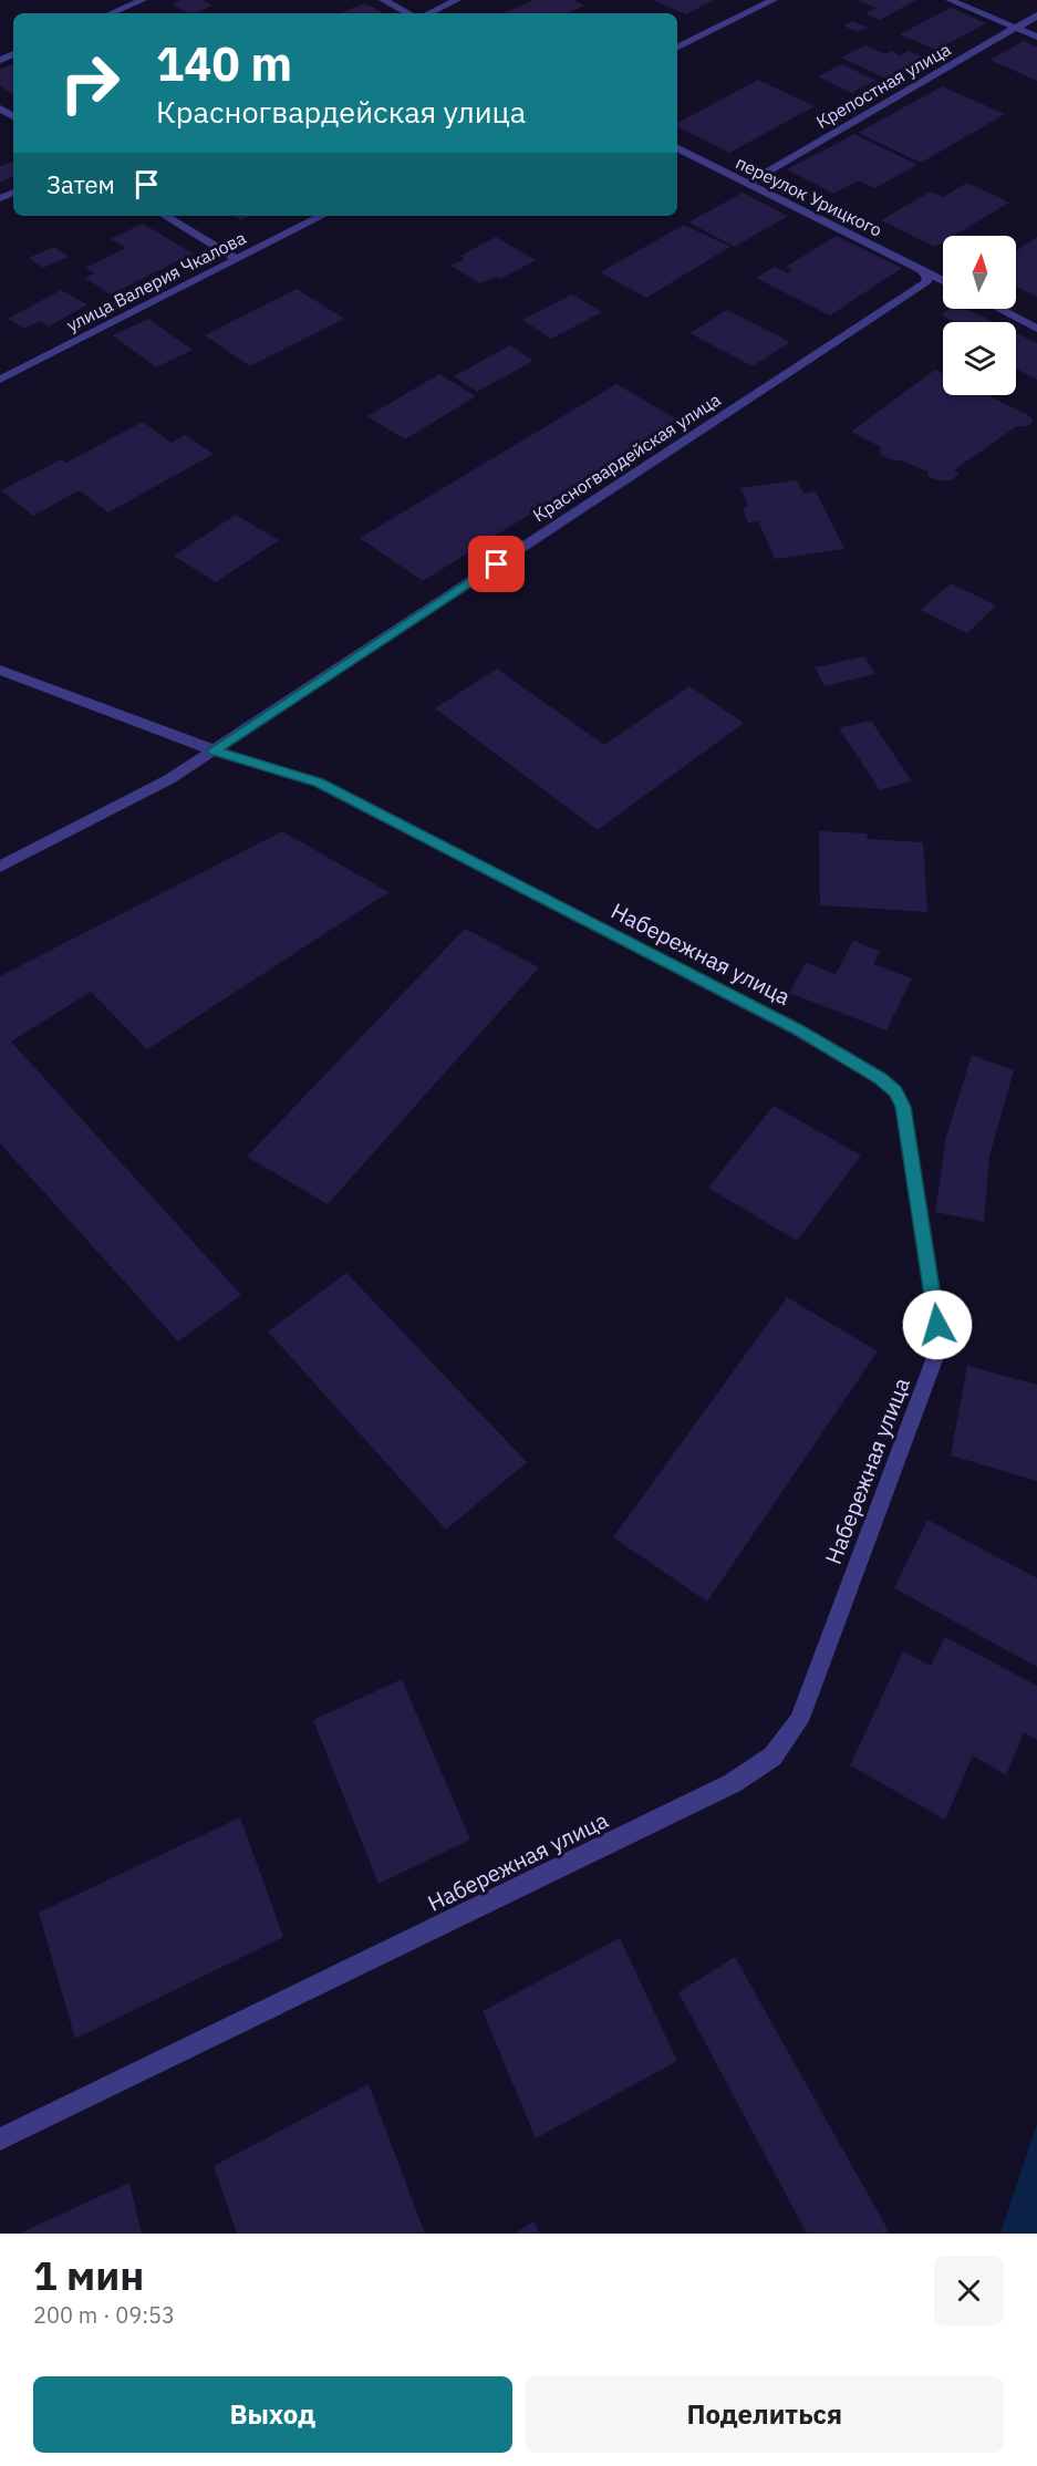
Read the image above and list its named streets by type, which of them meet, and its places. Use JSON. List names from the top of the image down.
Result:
{
  "streets": {
    "street": [
      "Крепостная улица",
      "переулок Урицкого",
      "улица Валерия Чкалова",
      "Красногвардейская улица",
      "Набережная улица"
    ]
  },
  "crossings": [
    ["Крепостная улица", "переулок Урицкого"],
    ["переулок Урицкого", "Красногвардейская улица"],
    ["Красногвардейская улица", "Набережная улица"]
  ],
  "north": "top",
  "page": {
    "turn": ["140 m", "Красногвардейская улица"],
    "then": "Затем",
    "heading": ["1 мин", "200 m · 09:53"],
    "buttons": ["Выход", "Поделиться"]
  }
}
